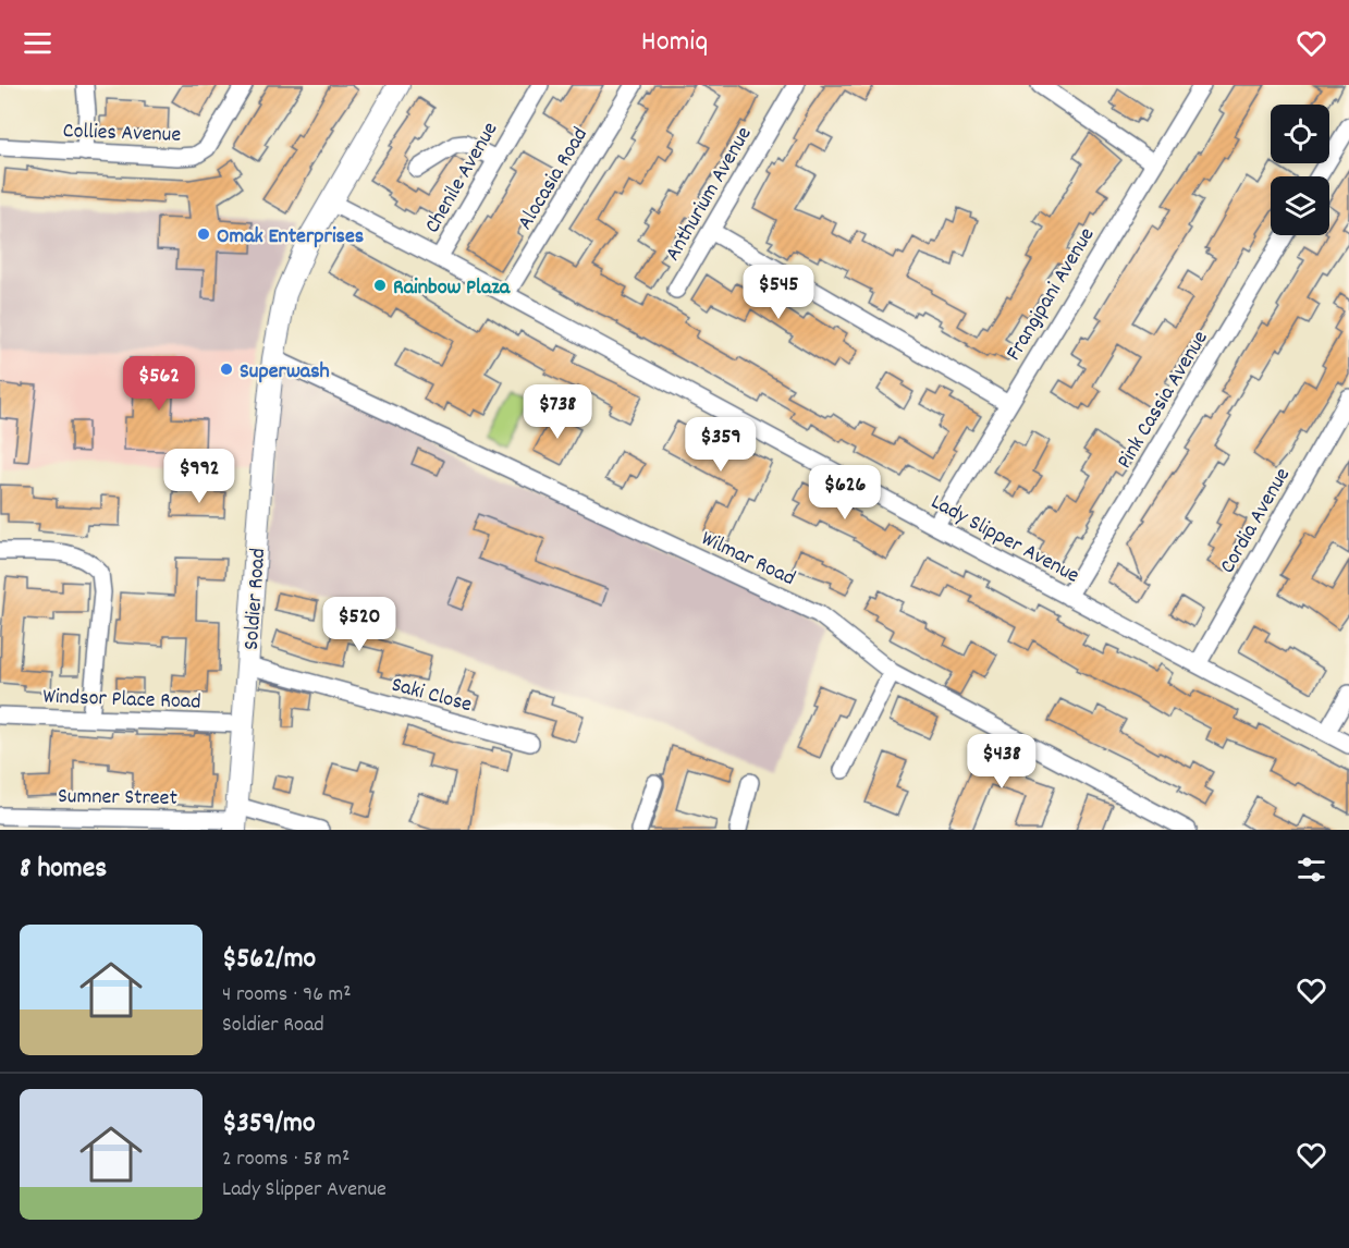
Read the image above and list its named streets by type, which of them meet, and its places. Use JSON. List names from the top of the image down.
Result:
{
  "streets": {
    "main road": ["Soldier Road"],
    "street": [
      "Collies Avenue",
      "Chenile Avenue",
      "Alocasia Road",
      "Anthurium Avenue",
      "Frangipani Avenue",
      "Pink Cassia Avenue",
      "Cordia Avenue",
      "Lady Slipper Avenue",
      "Wilmar Road",
      "Saki Close",
      "Windsor Place Road",
      "Sumner Street"
    ]
  },
  "crossings": [
    ["Chenile Avenue", "Lady Slipper Avenue"],
    ["Alocasia Road", "Lady Slipper Avenue"],
    ["Frangipani Avenue", "Lady Slipper Avenue"],
    ["Pink Cassia Avenue", "Lady Slipper Avenue"],
    ["Cordia Avenue", "Lady Slipper Avenue"],
    ["Lady Slipper Avenue", "Soldier Road"],
    ["Wilmar Road", "Soldier Road"],
    ["Soldier Road", "Saki Close"],
    ["Soldier Road", "Windsor Place Road"],
    ["Soldier Road", "Sumner Street"]
  ],
  "places": ["Omak Enterprises", "Rainbow Plaza", "Superwash"],
  "page": {
    "header": "Homiq",
    "price": [
      "$545",
      "$562",
      "$738",
      "$359",
      "$992",
      "$626",
      "$520",
      "$438"
    ],
    "heading": "8 homes",
    "list": [
      {
        "name": "$562/mo",
        "note": "4 rooms · 96 m² · Soldier Road"
      },
      {
        "name": "$359/mo",
        "note": "2 rooms · 58 m² · Lady Slipper Avenue"
      }
    ]
  }
}
